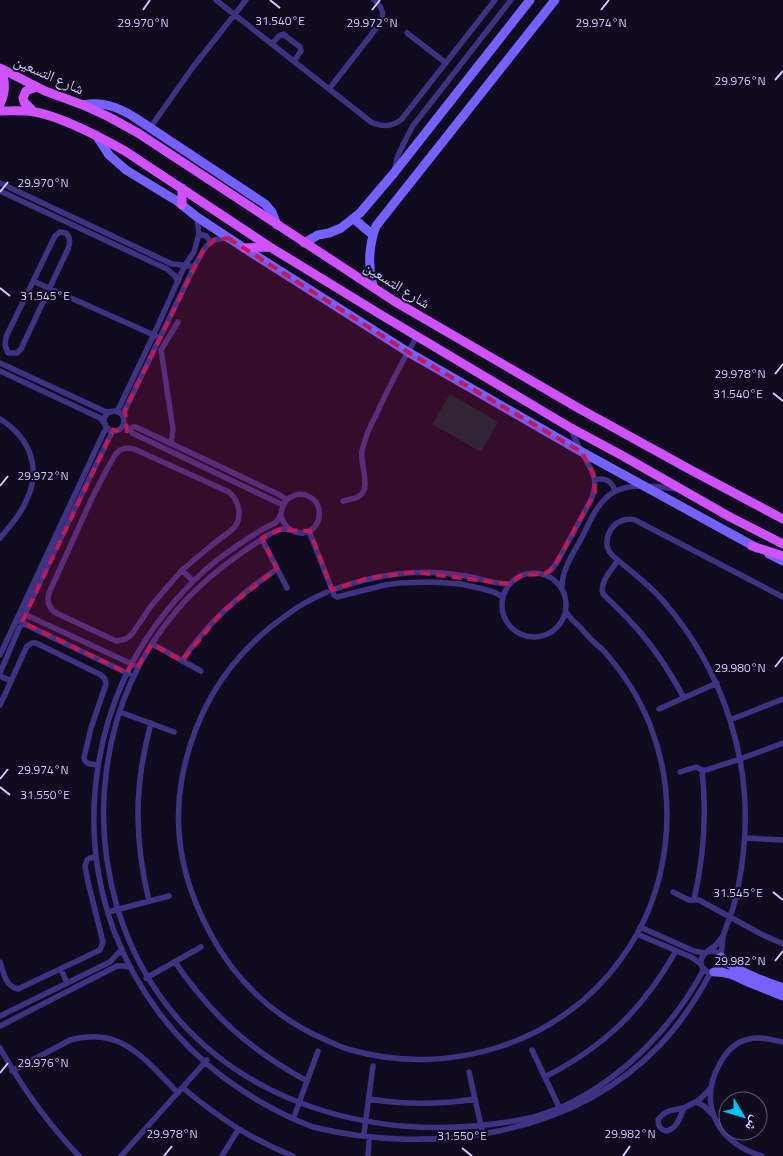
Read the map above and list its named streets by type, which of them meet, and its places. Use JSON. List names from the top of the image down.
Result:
{
  "streets": {
    "main road": ["شارع التسعين"]
  },
  "north": "bottom right",
  "coordinates": [
    "31.540°E",
    "29.970°N",
    "29.972°N",
    "29.974°N",
    "29.976°N",
    "31.545°E",
    "29.978°N",
    "29.980°N",
    "31.550°E",
    "29.982°N"
  ]
}
